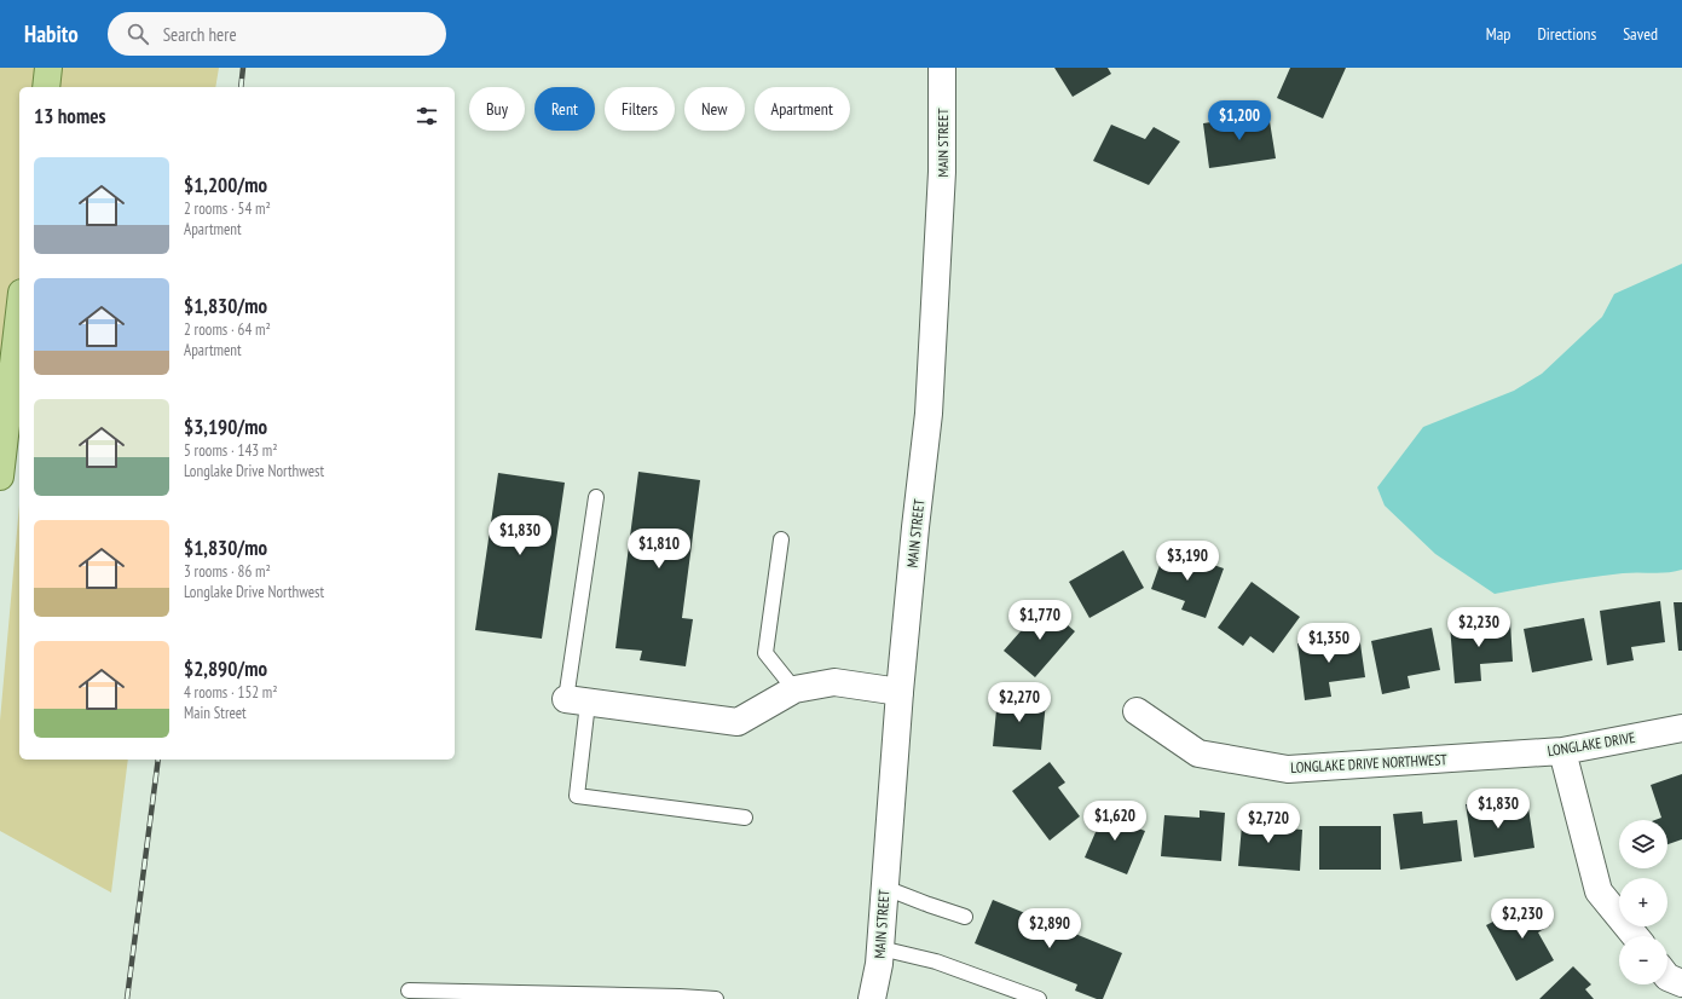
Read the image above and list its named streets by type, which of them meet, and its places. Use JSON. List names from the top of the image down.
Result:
{
  "streets": {
    "street": ["MAIN STREET", "LONGLAKE DRIVE", "LONGLAKE DRIVE NORTHWEST"]
  },
  "crossings": [
    ["LONGLAKE DRIVE", "LONGLAKE DRIVE NORTHWEST"]
  ],
  "page": {
    "header": "Habito",
    "search": "Search here",
    "nav": ["Map", "Directions", "Saved"],
    "chip": [
      "Buy",
      "Rent",
      "Filters",
      "New",
      "Apartment"
    ],
    "heading": "13 homes",
    "price": [
      "$1,200",
      "$1,830",
      "$1,810",
      "$3,190",
      "$1,770",
      "$2,230",
      "$1,350",
      "$2,270",
      "$1,830",
      "$1,620",
      "$2,720",
      "$2,230",
      "$2,890"
    ],
    "list": [
      {
        "name": "$1,200/mo",
        "note": "2 rooms · 54 m² · Apartment"
      },
      {
        "name": "$1,830/mo",
        "note": "2 rooms · 64 m² · Apartment"
      },
      {
        "name": "$3,190/mo",
        "note": "5 rooms · 143 m² · Longlake Drive Northwest"
      },
      {
        "name": "$1,830/mo",
        "note": "3 rooms · 86 m² · Longlake Drive Northwest"
      },
      {
        "name": "$2,890/mo",
        "note": "4 rooms · 152 m² · Main Street"
      }
    ],
    "map_buttons": ["+", "−"]
  }
}
